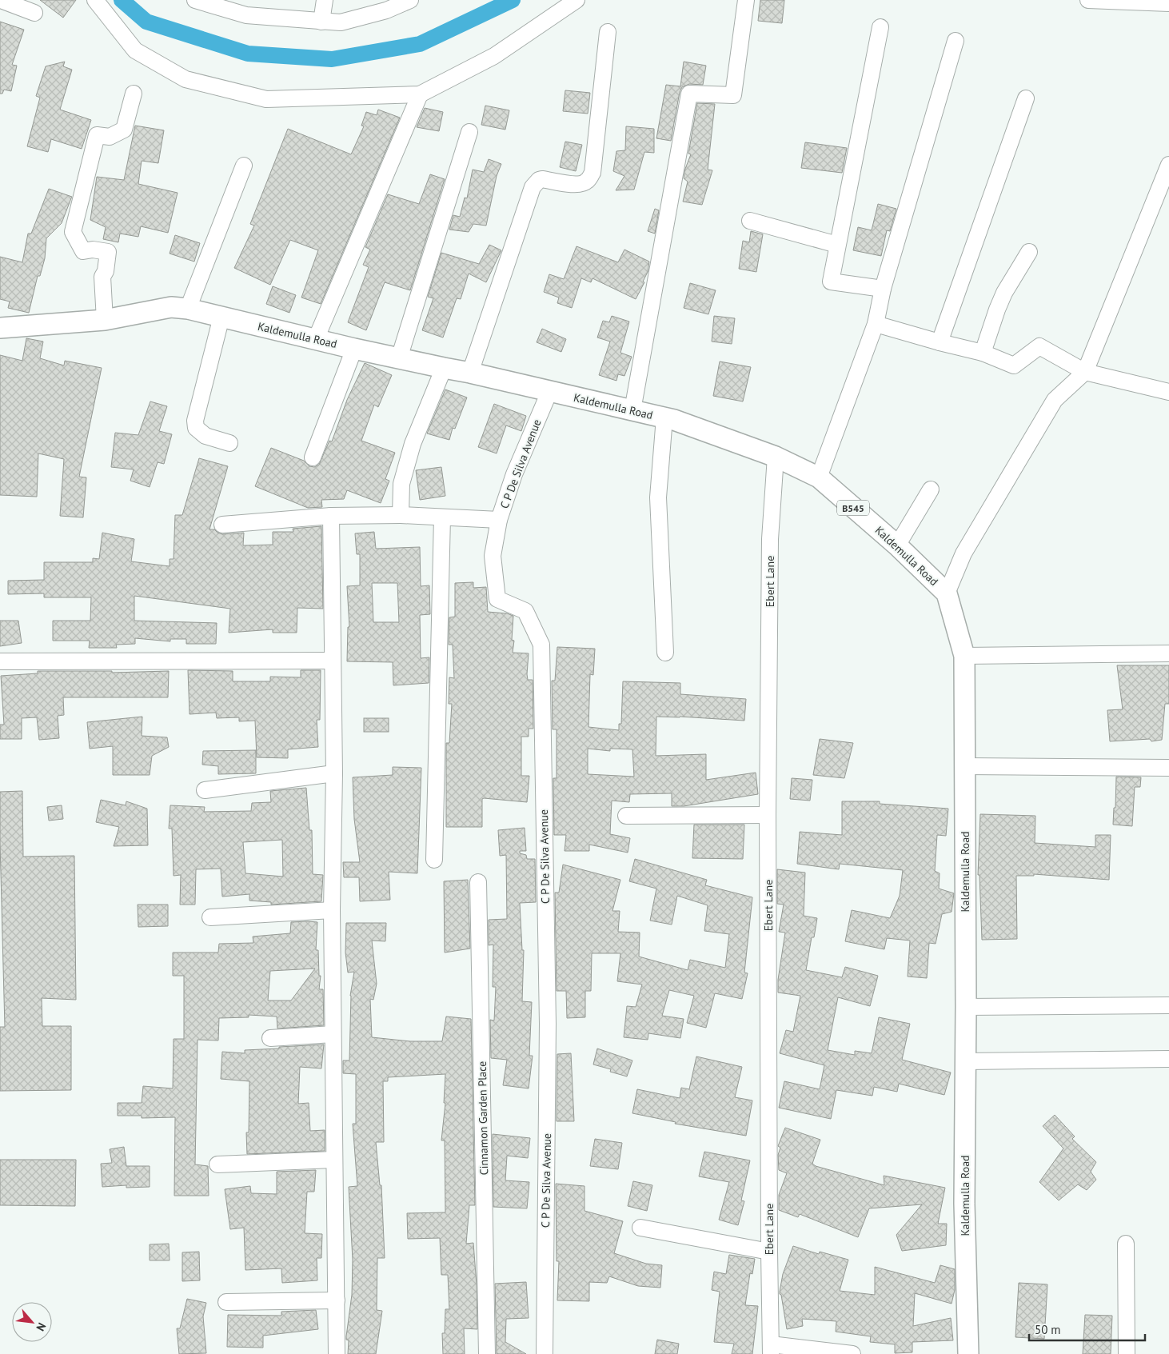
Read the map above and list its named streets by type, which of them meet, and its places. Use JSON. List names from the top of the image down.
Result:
{
  "streets": {
    "main road": ["Kaldemulla Road", "B545"],
    "street": ["C P De Silva Avenue", "Ebert Lane", "Cinnamon Garden Place"]
  },
  "crossings": [
    ["Kaldemulla Road", "C P De Silva Avenue"],
    ["Kaldemulla Road", "Ebert Lane"]
  ],
  "scale_bar": "50 m",
  "north": "bottom right"
}
